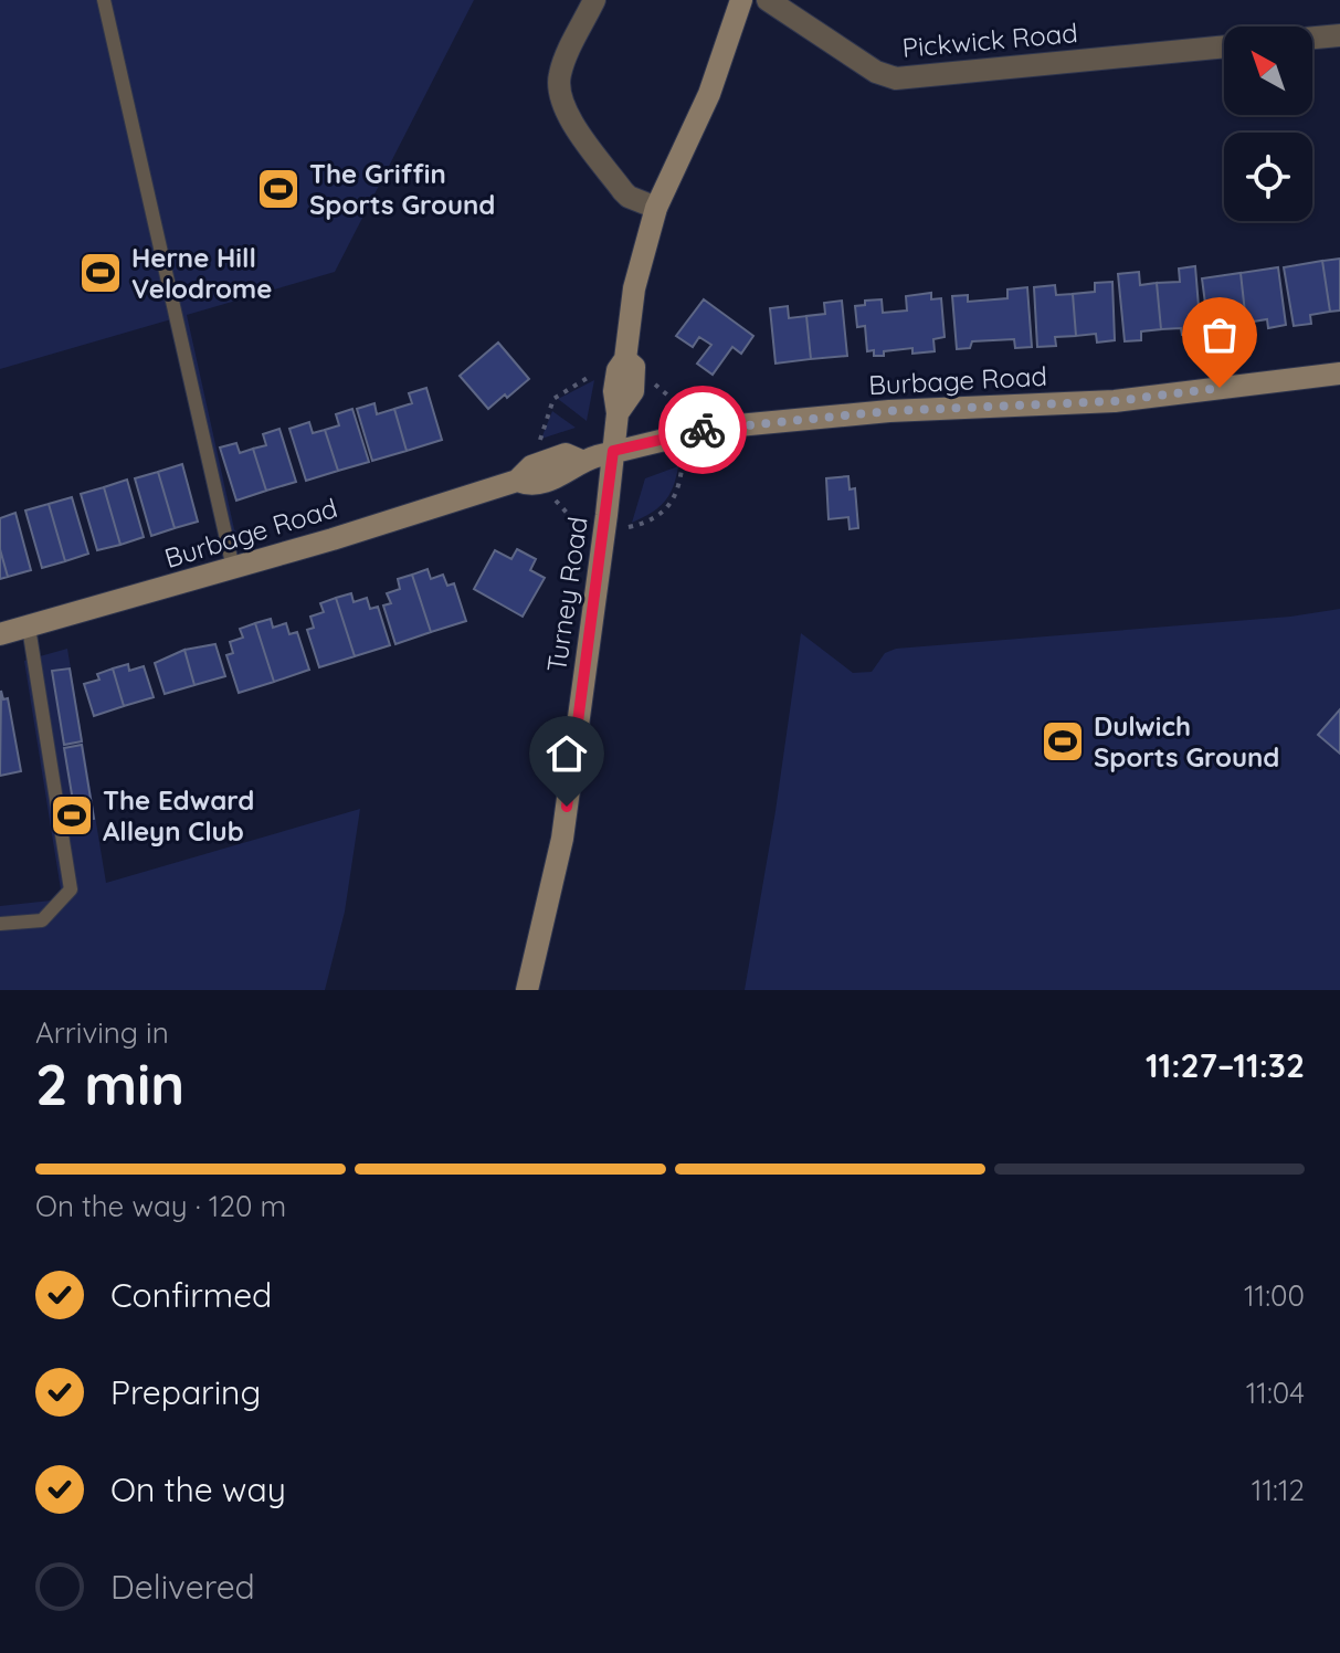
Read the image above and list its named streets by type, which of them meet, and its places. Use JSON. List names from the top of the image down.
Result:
{
  "streets": {
    "street": ["Pickwick Road", "Burbage Road", "Turney Road"]
  },
  "crossings": [
    ["Burbage Road", "Turney Road"]
  ],
  "places": {
    "sports": [
      "The Griffin Sports Ground",
      "Herne Hill Velodrome",
      "Dulwich Sports Ground",
      "The Edward Alleyn Club"
    ]
  },
  "north": "top left",
  "page": {
    "heading": ["2 min", "Arriving in", "11:27–11:32"],
    "bar": "On the way · 120 m",
    "list": [
      ["Confirmed", "11:00"],
      ["Preparing", "11:04"],
      ["On the way", "11:12"],
      "Delivered"
    ]
  }
}
